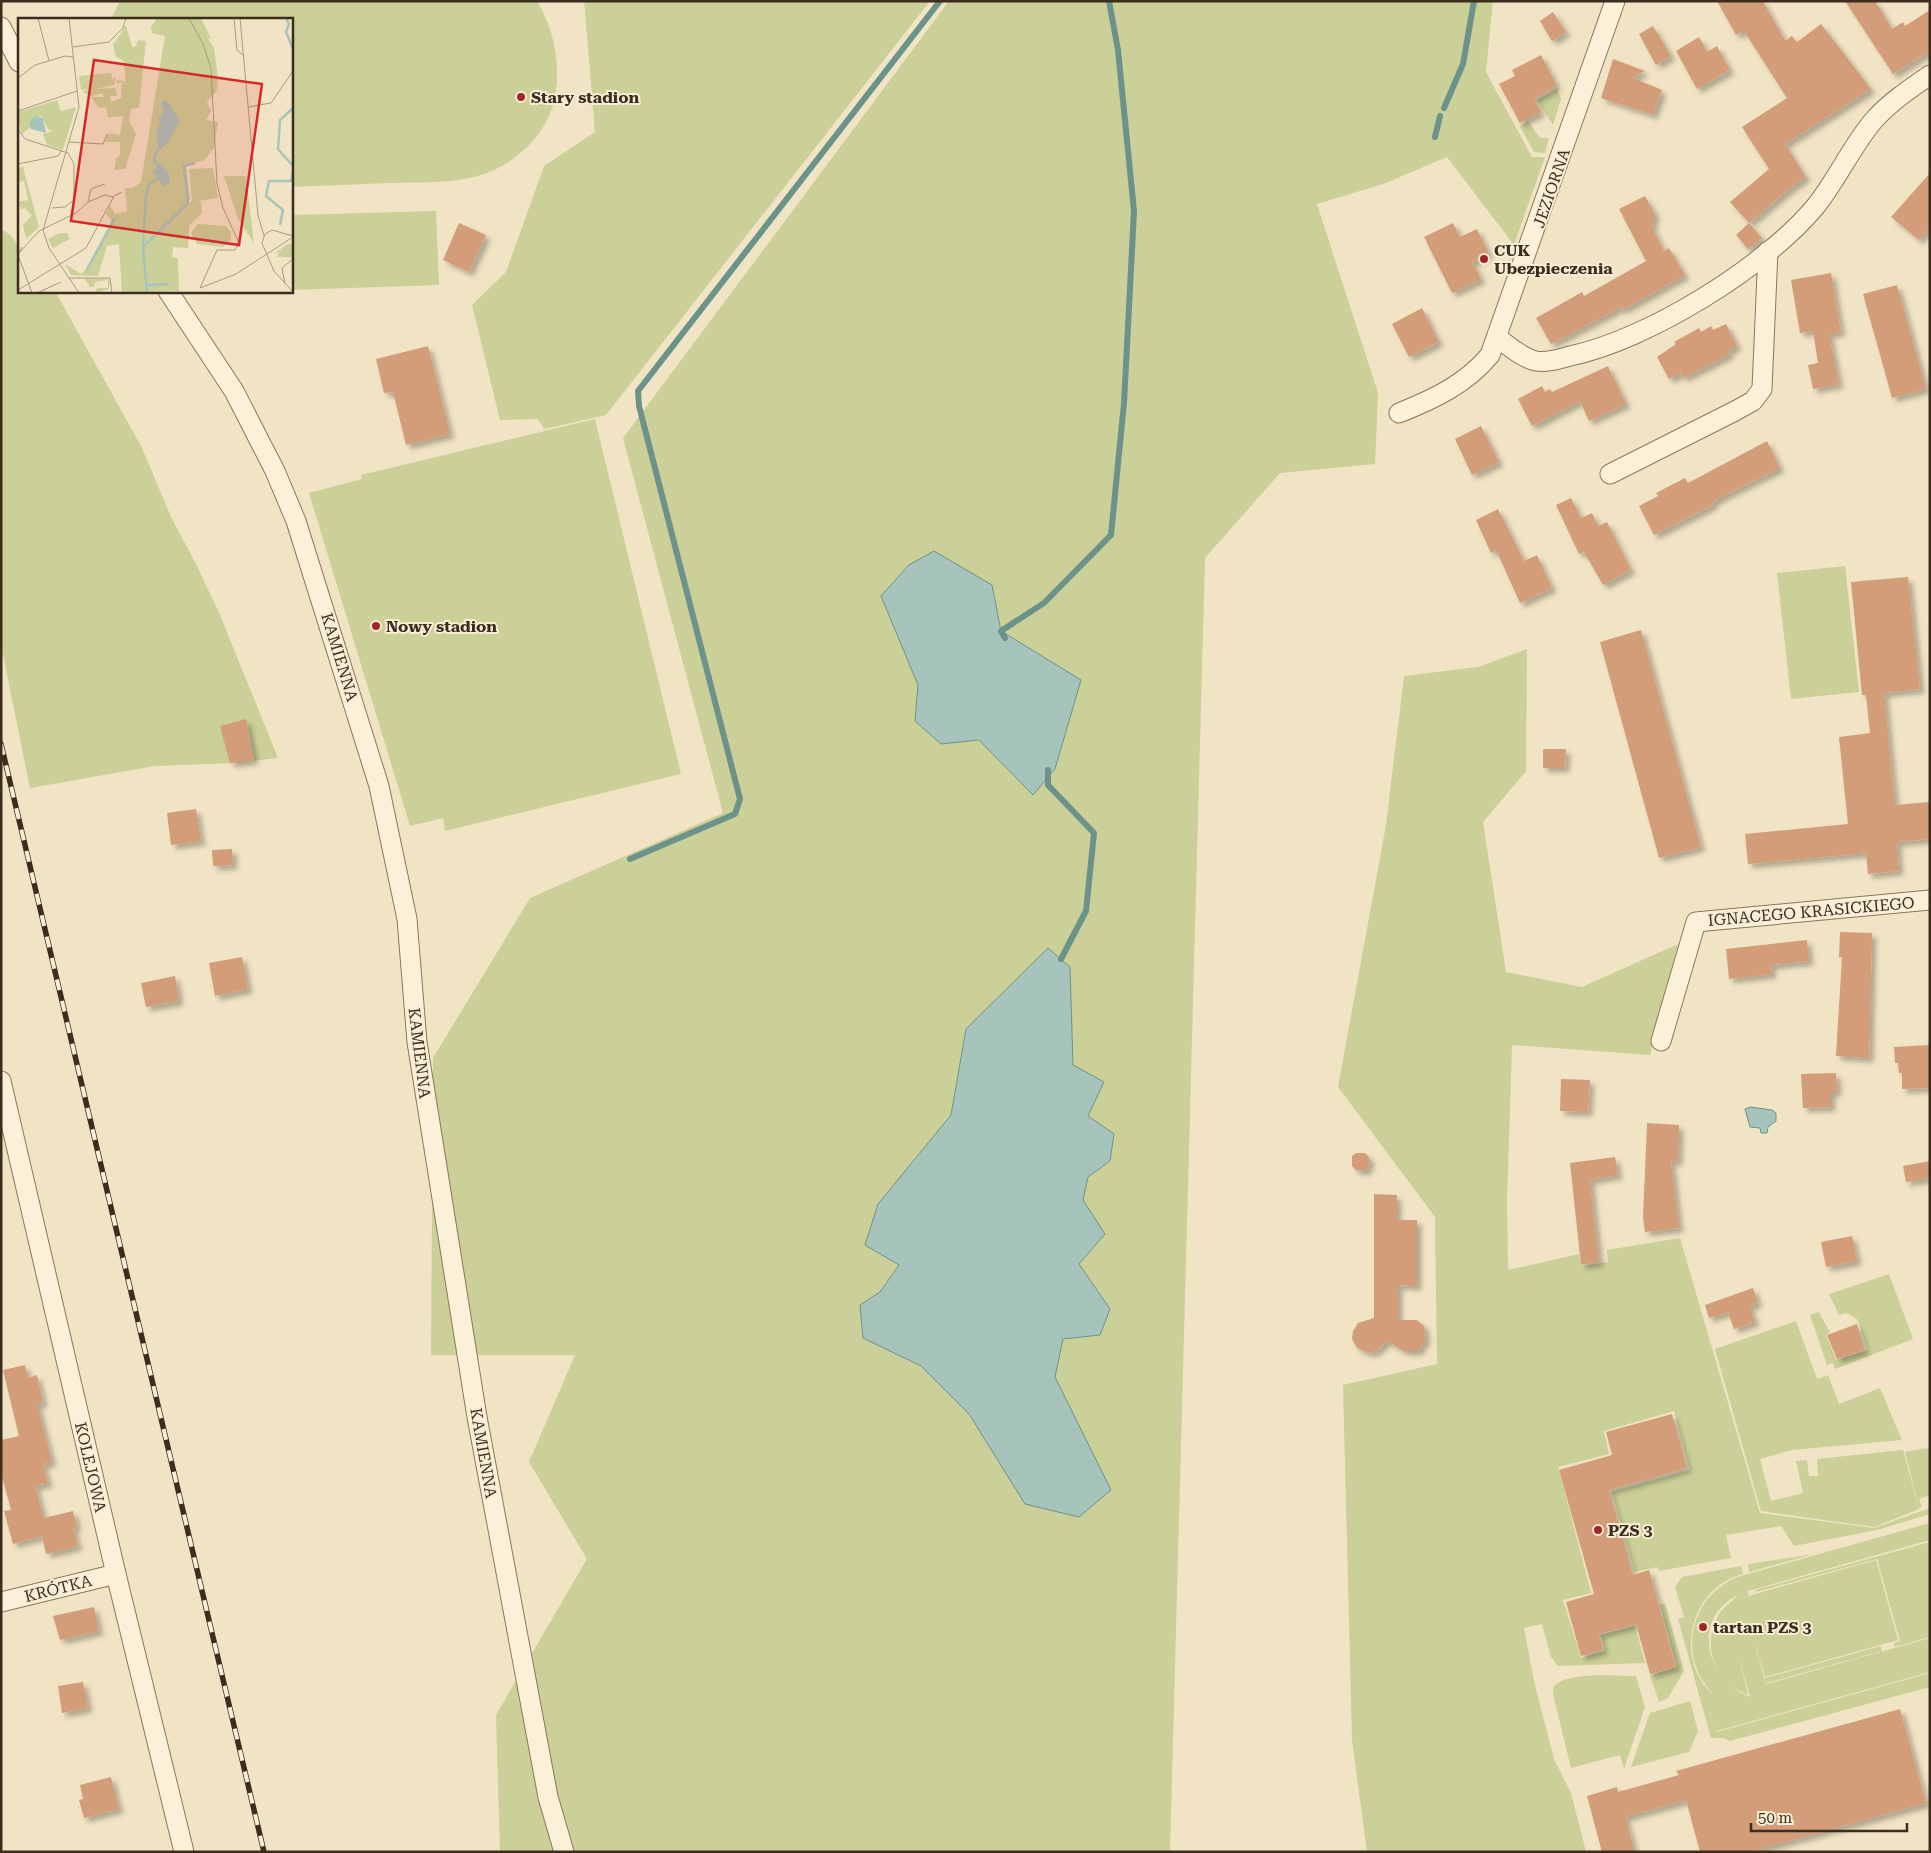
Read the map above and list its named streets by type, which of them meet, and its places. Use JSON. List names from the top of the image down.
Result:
{
  "streets": {
    "street": [
      "JEZIORNA",
      "KAMIENNA",
      "IGNACEGO KRASICKIEGO",
      "KOLEJOWA",
      "KRÓTKA"
    ]
  },
  "crossings": [
    ["KOLEJOWA", "KRÓTKA"]
  ],
  "places": [
    "Stary stadion",
    "CUK Ubezpieczenia",
    "Nowy stadion",
    "PZS 3",
    "tartan PZS 3"
  ],
  "scale_bar": "50 m"
}
